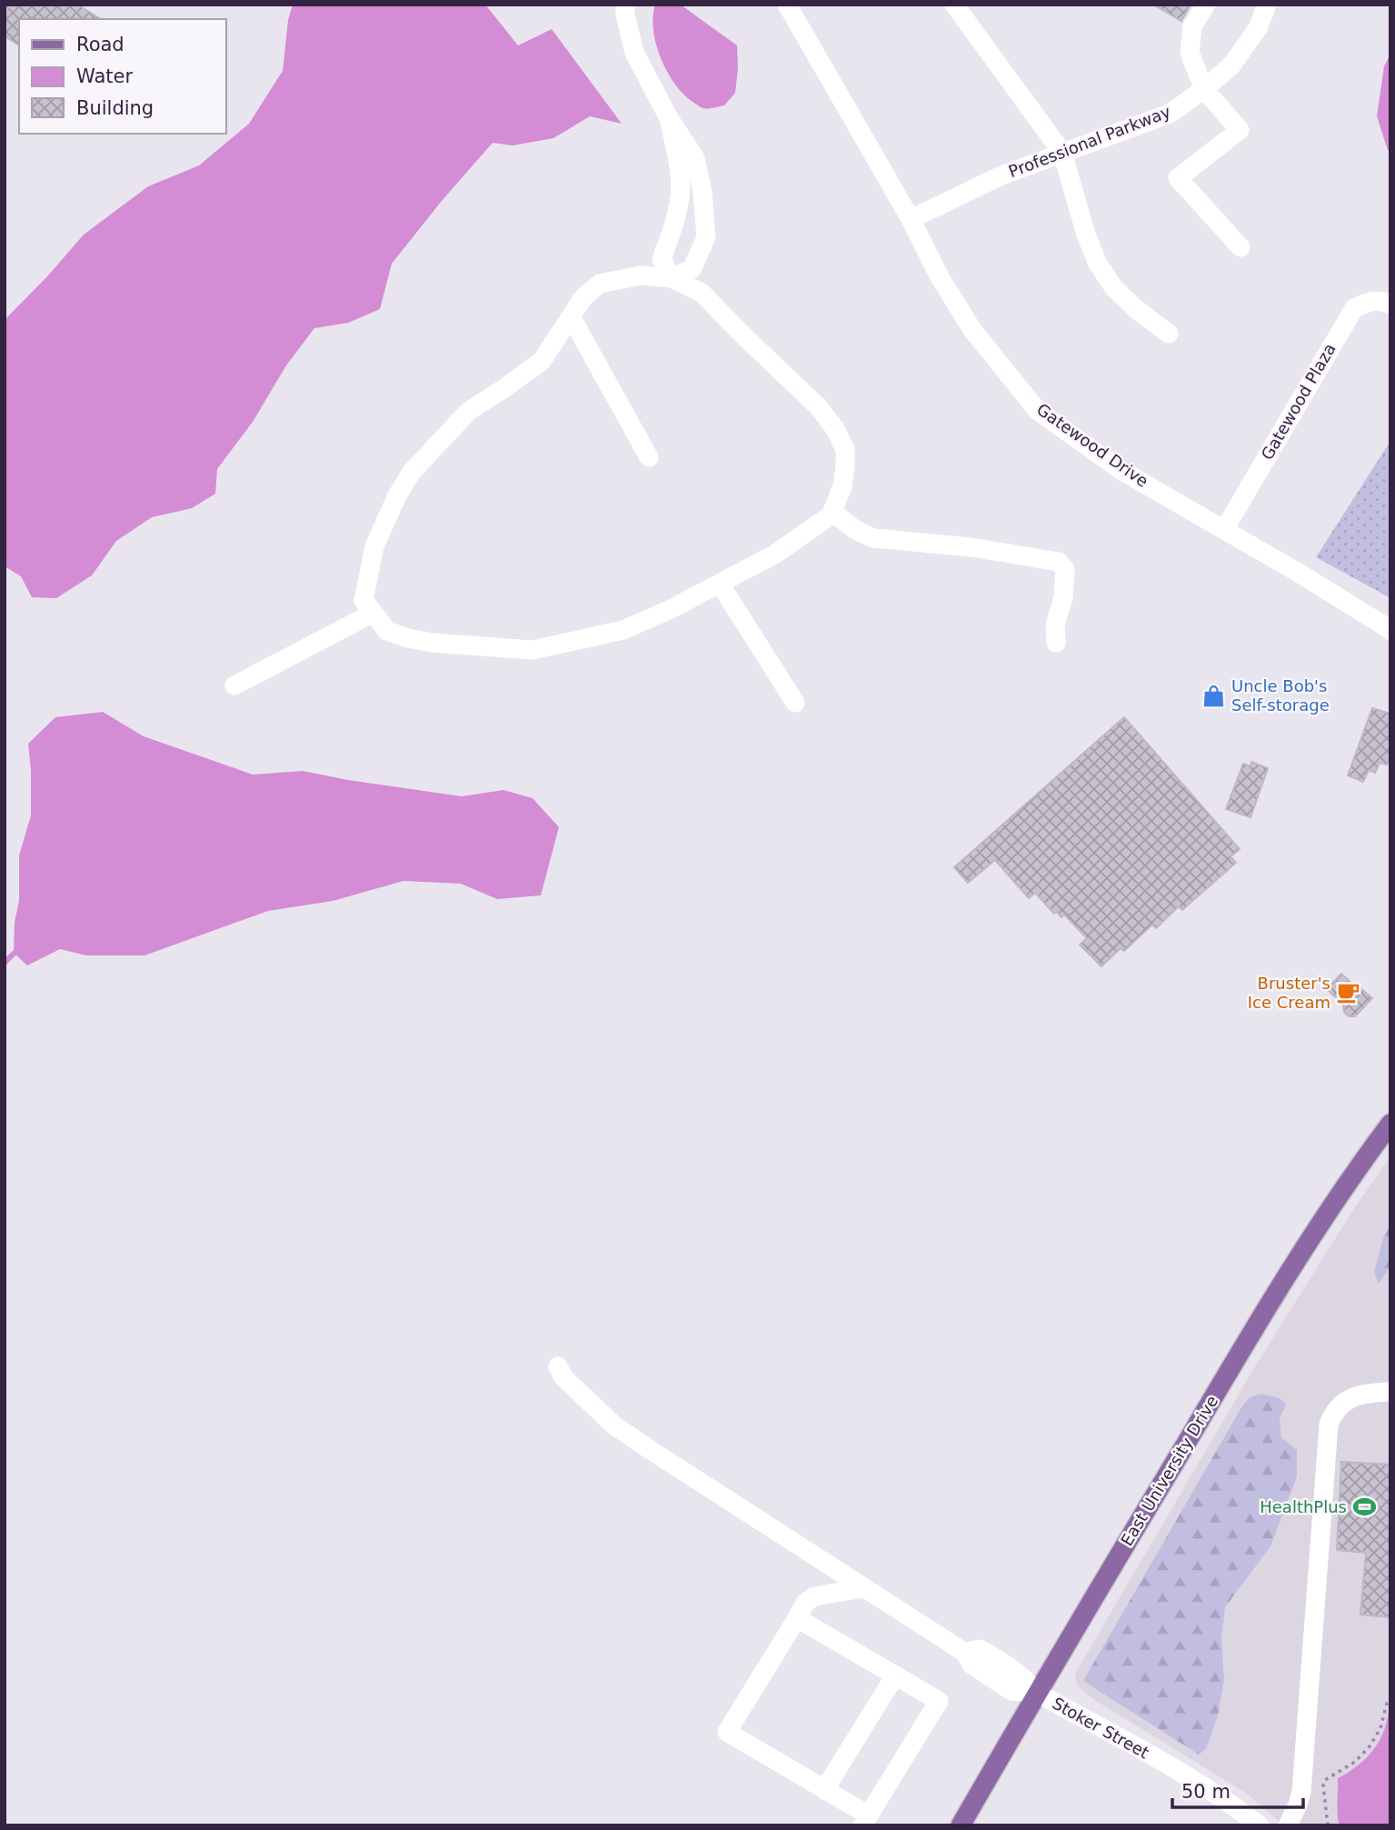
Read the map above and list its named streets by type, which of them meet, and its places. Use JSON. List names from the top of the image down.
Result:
{
  "streets": {
    "main road": ["East University Drive"],
    "street": [
      "Professional Parkway",
      "Gatewood Plaza",
      "Gatewood Drive",
      "Stoker Street"
    ]
  },
  "crossings": [
    ["Professional Parkway", "Gatewood Drive"],
    ["Gatewood Plaza", "Gatewood Drive"],
    ["East University Drive", "Stoker Street"]
  ],
  "places": {
    "shop": ["Uncle Bob's Self-storage"],
    "cafe": ["Bruster's Ice Cream"],
    "sports": ["HealthPlus"]
  },
  "legend": ["Road", "Water", "Building"],
  "scale_bar": "50 m"
}
